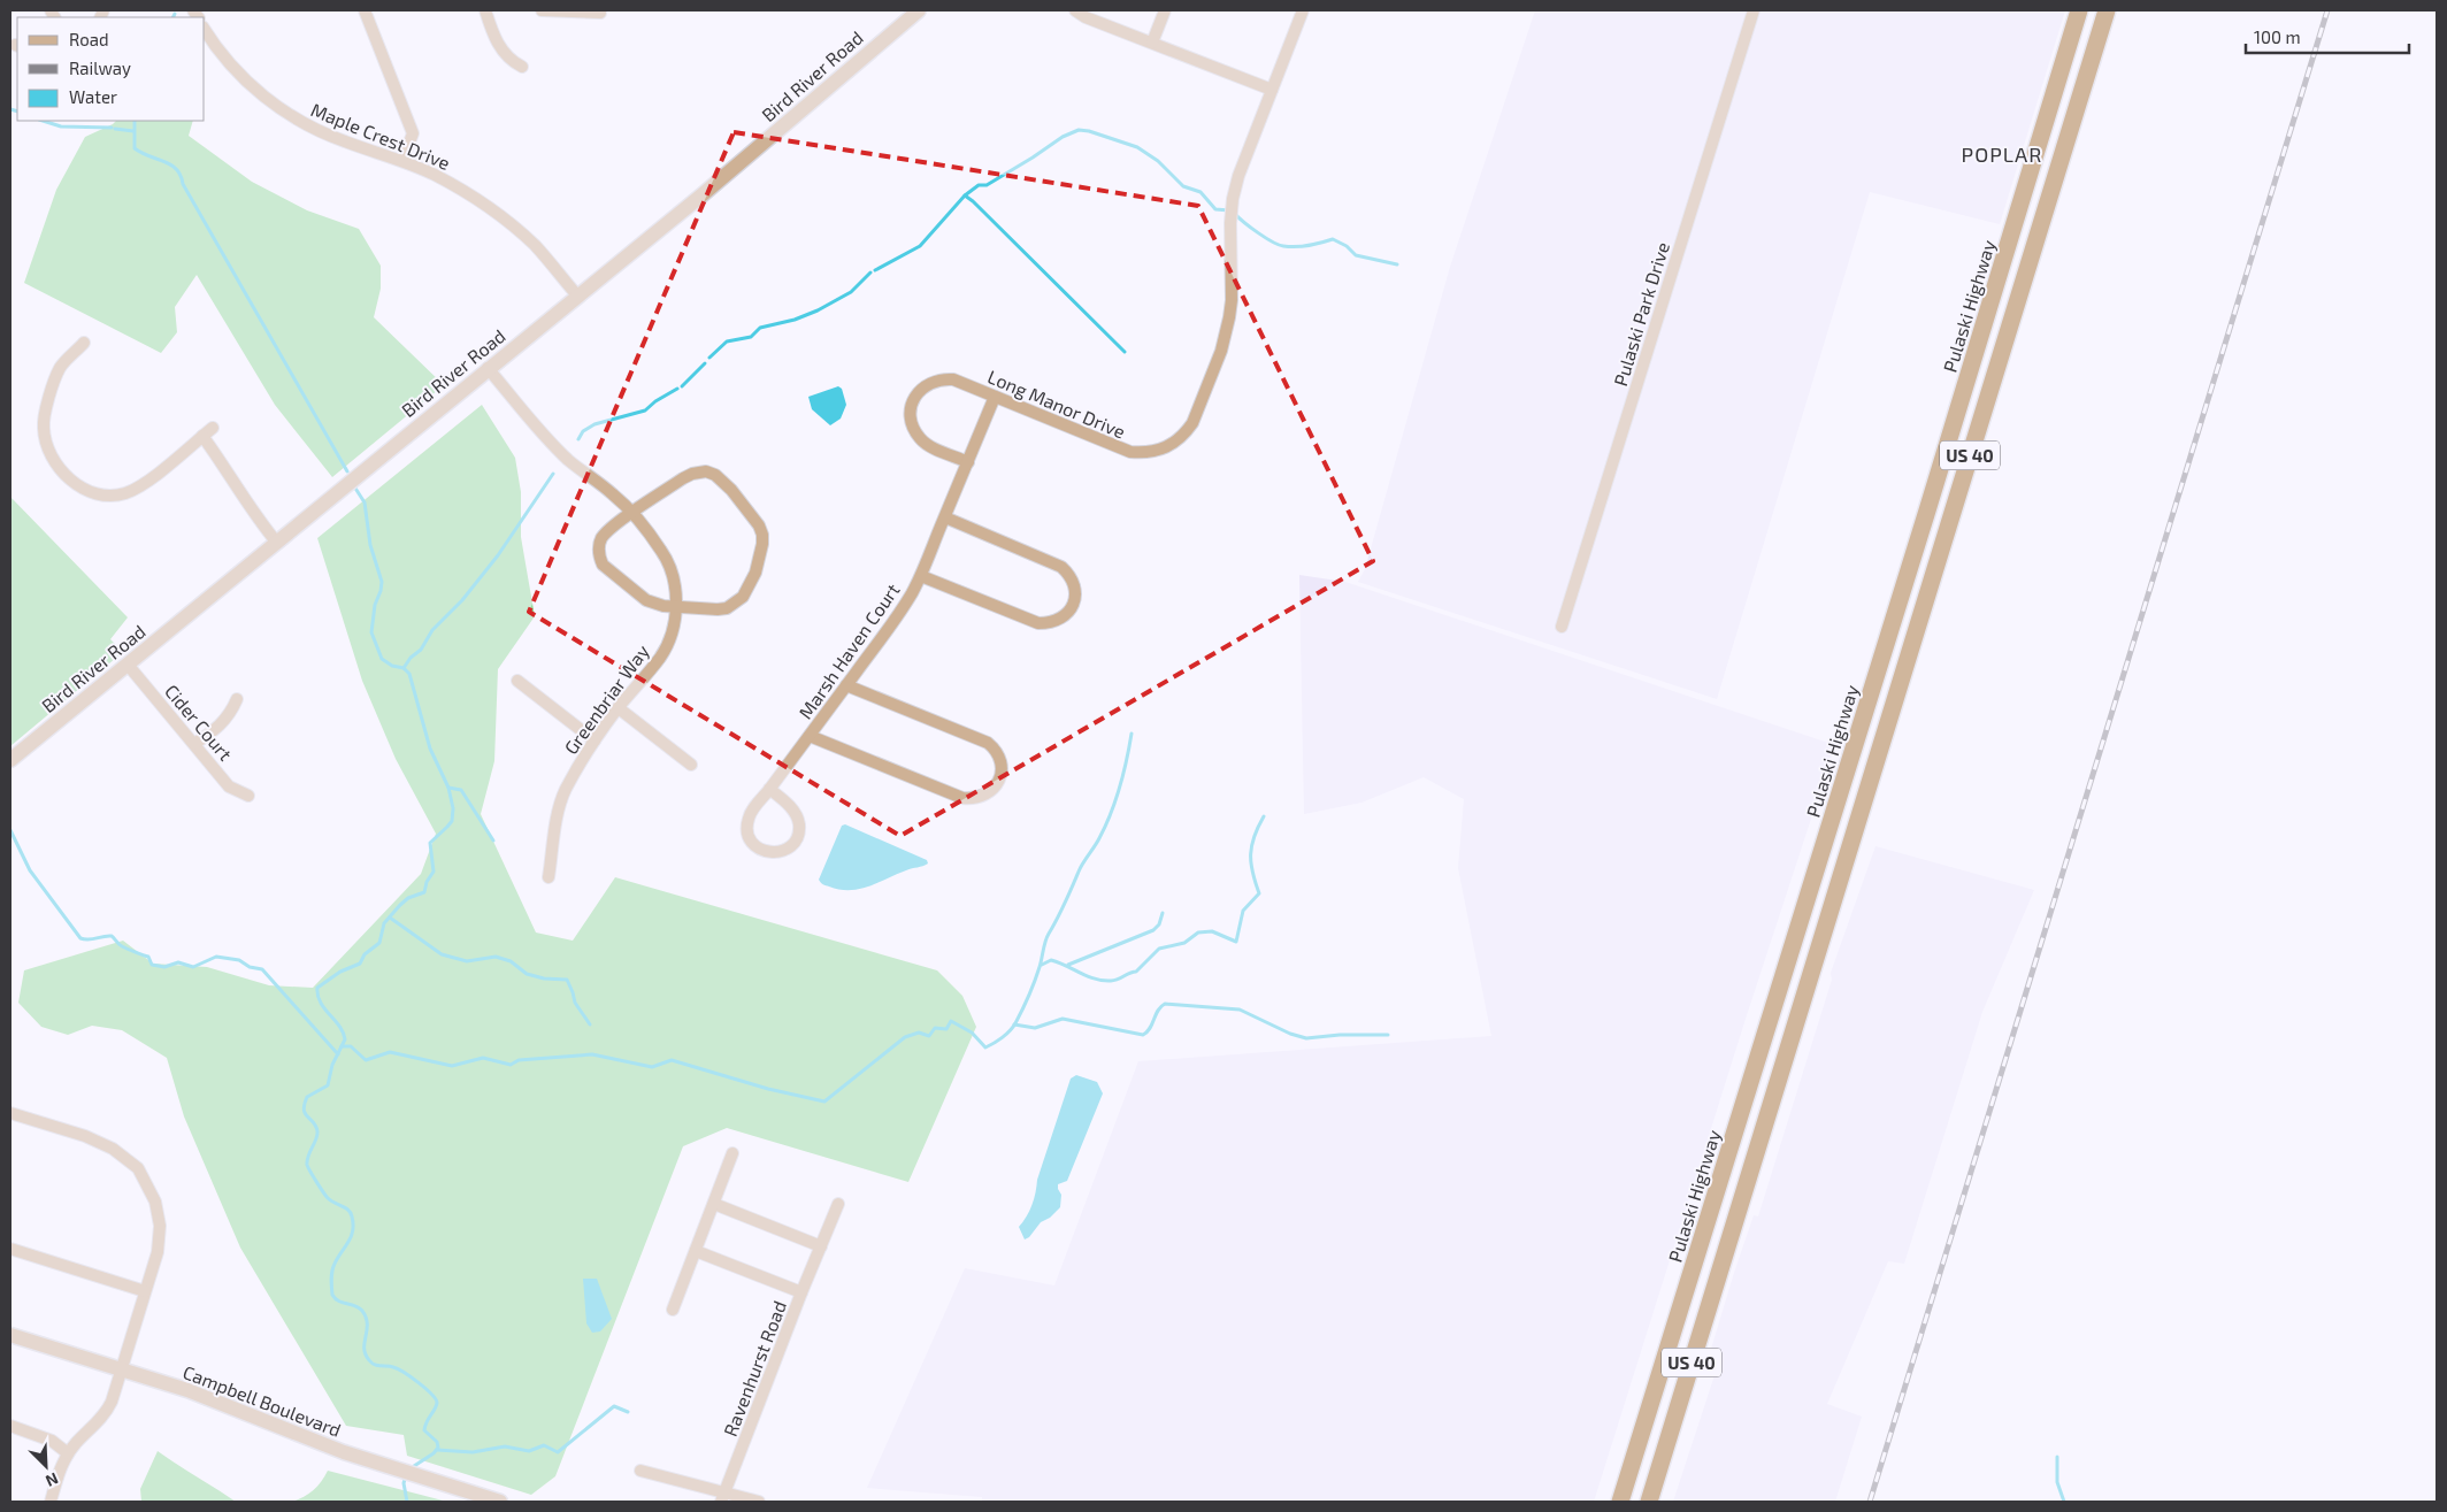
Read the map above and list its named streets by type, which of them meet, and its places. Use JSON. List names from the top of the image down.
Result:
{
  "streets": {
    "highway": ["Pulaski Highway", "US 40"],
    "street": [
      "Bird River Road",
      "Maple Crest Drive",
      "Pulaski Park Drive",
      "Long Manor Drive",
      "Marsh Haven Court",
      "Greenbriar Way",
      "Cider Court",
      "Ravenhurst Road",
      "Campbell Boulevard"
    ]
  },
  "crossings": [
    ["Bird River Road", "Maple Crest Drive"],
    ["Bird River Road", "Greenbriar Way"],
    ["Bird River Road", "Cider Court"],
    ["Long Manor Drive", "Marsh Haven Court"]
  ],
  "districts": ["POPLAR"],
  "legend": ["Road", "Railway", "Water"],
  "scale_bar": "100 m",
  "north": "bottom right"
}
